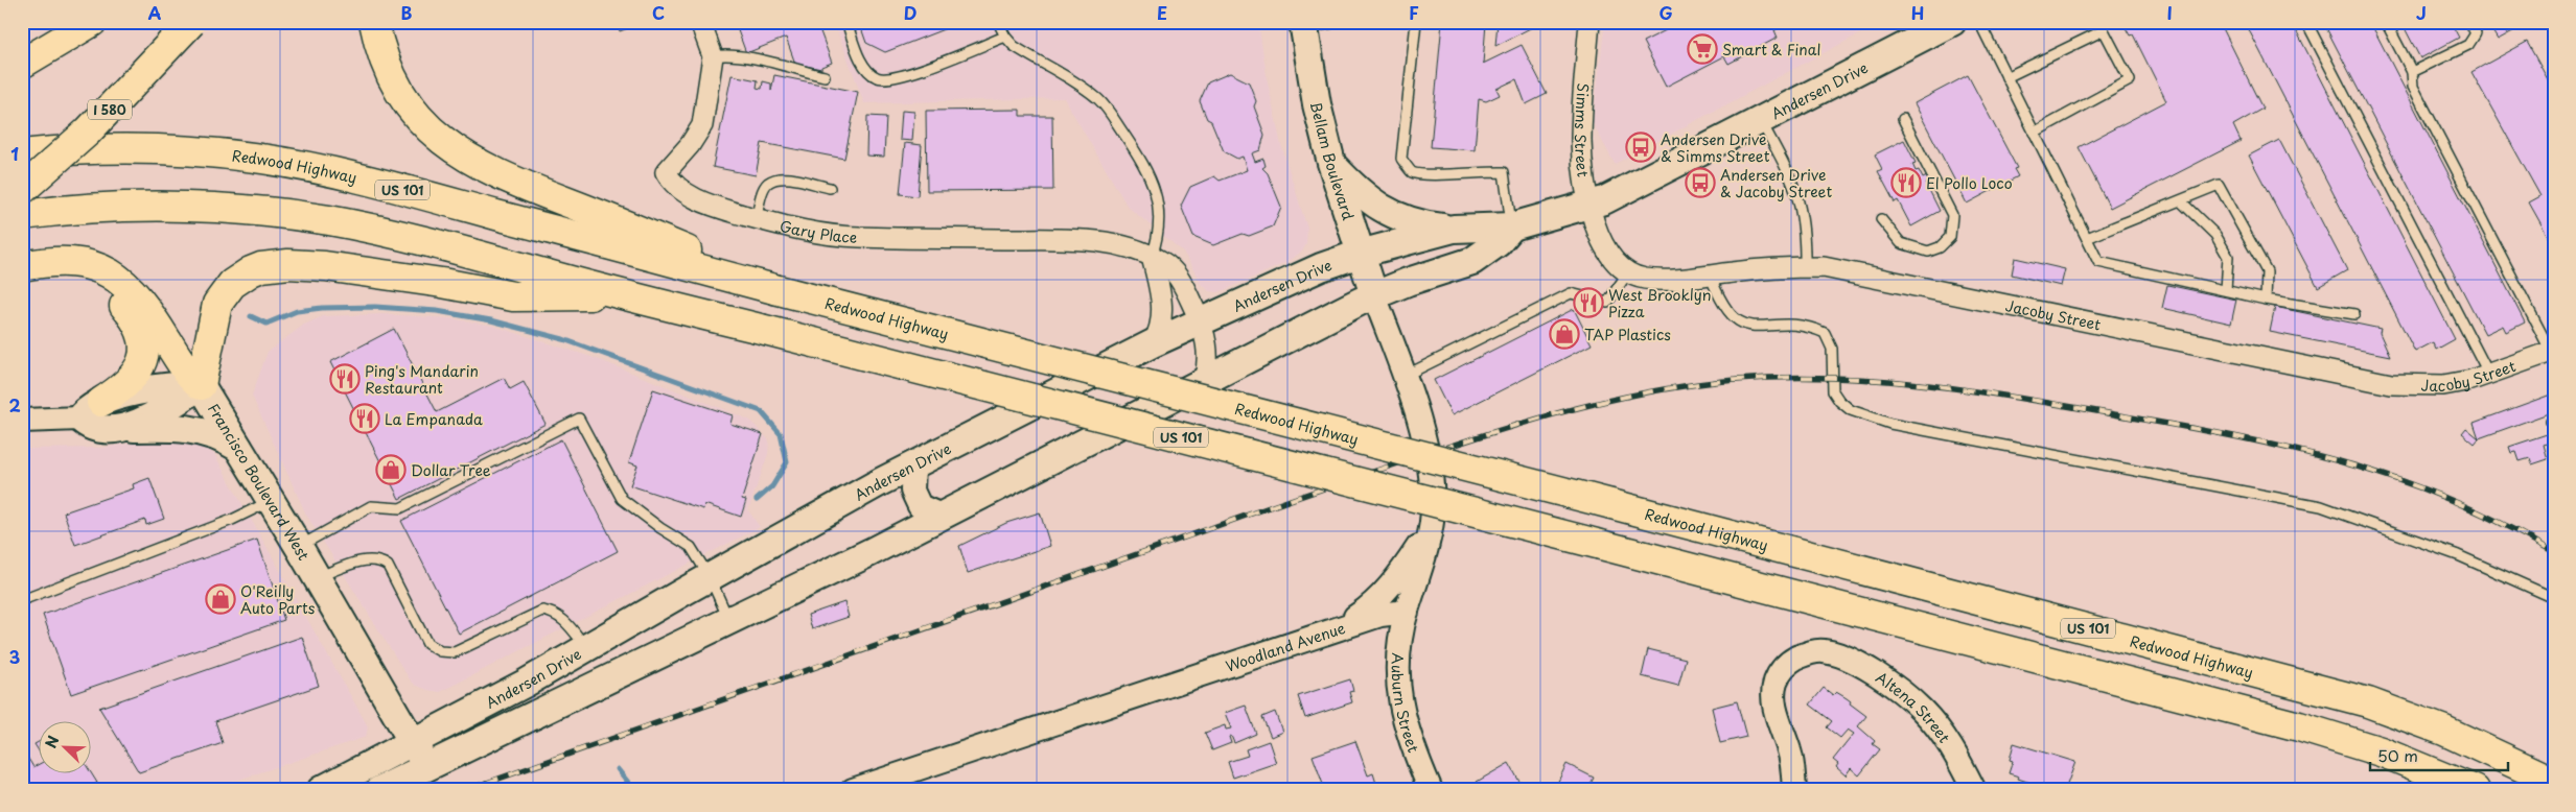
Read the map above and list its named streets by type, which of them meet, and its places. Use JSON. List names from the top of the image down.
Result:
{
  "streets": {
    "highway": ["I 580", "Redwood Highway", "US 101"],
    "main road": ["Andersen Drive", "Bellam Boulevard", "Francisco Boulevard West"],
    "street": [
      "Simms Street",
      "Gary Place",
      "Jacoby Street",
      "Woodland Avenue",
      "Auburn Street",
      "Altena Street"
    ]
  },
  "crossings": [
    ["Andersen Drive", "Simms Street"],
    ["Andersen Drive", "Bellam Boulevard"],
    ["Andersen Drive", "Gary Place"],
    ["Andersen Drive", "Francisco Boulevard West"],
    ["Woodland Avenue", "Auburn Street"]
  ],
  "places": {
    "supermarket": ["Smart & Final"],
    "bus stop": ["Andersen Drive & Simms Street", "Andersen Drive & Jacoby Street"],
    "restaurant": [
      "El Pollo Loco",
      "West Brooklyn Pizza",
      "Ping's Mandarin Restaurant",
      "La Empanada"
    ],
    "shop": ["TAP Plastics", "Dollar Tree", "O'Reilly Auto Parts"]
  },
  "scale_bar": "50 m",
  "north": "top left",
  "grid": {
    "columns": [
      "A",
      "B",
      "C",
      "D",
      "E",
      "F",
      "G",
      "H",
      "I",
      "J"
    ],
    "rows": ["1", "2", "3"]
  }
}
